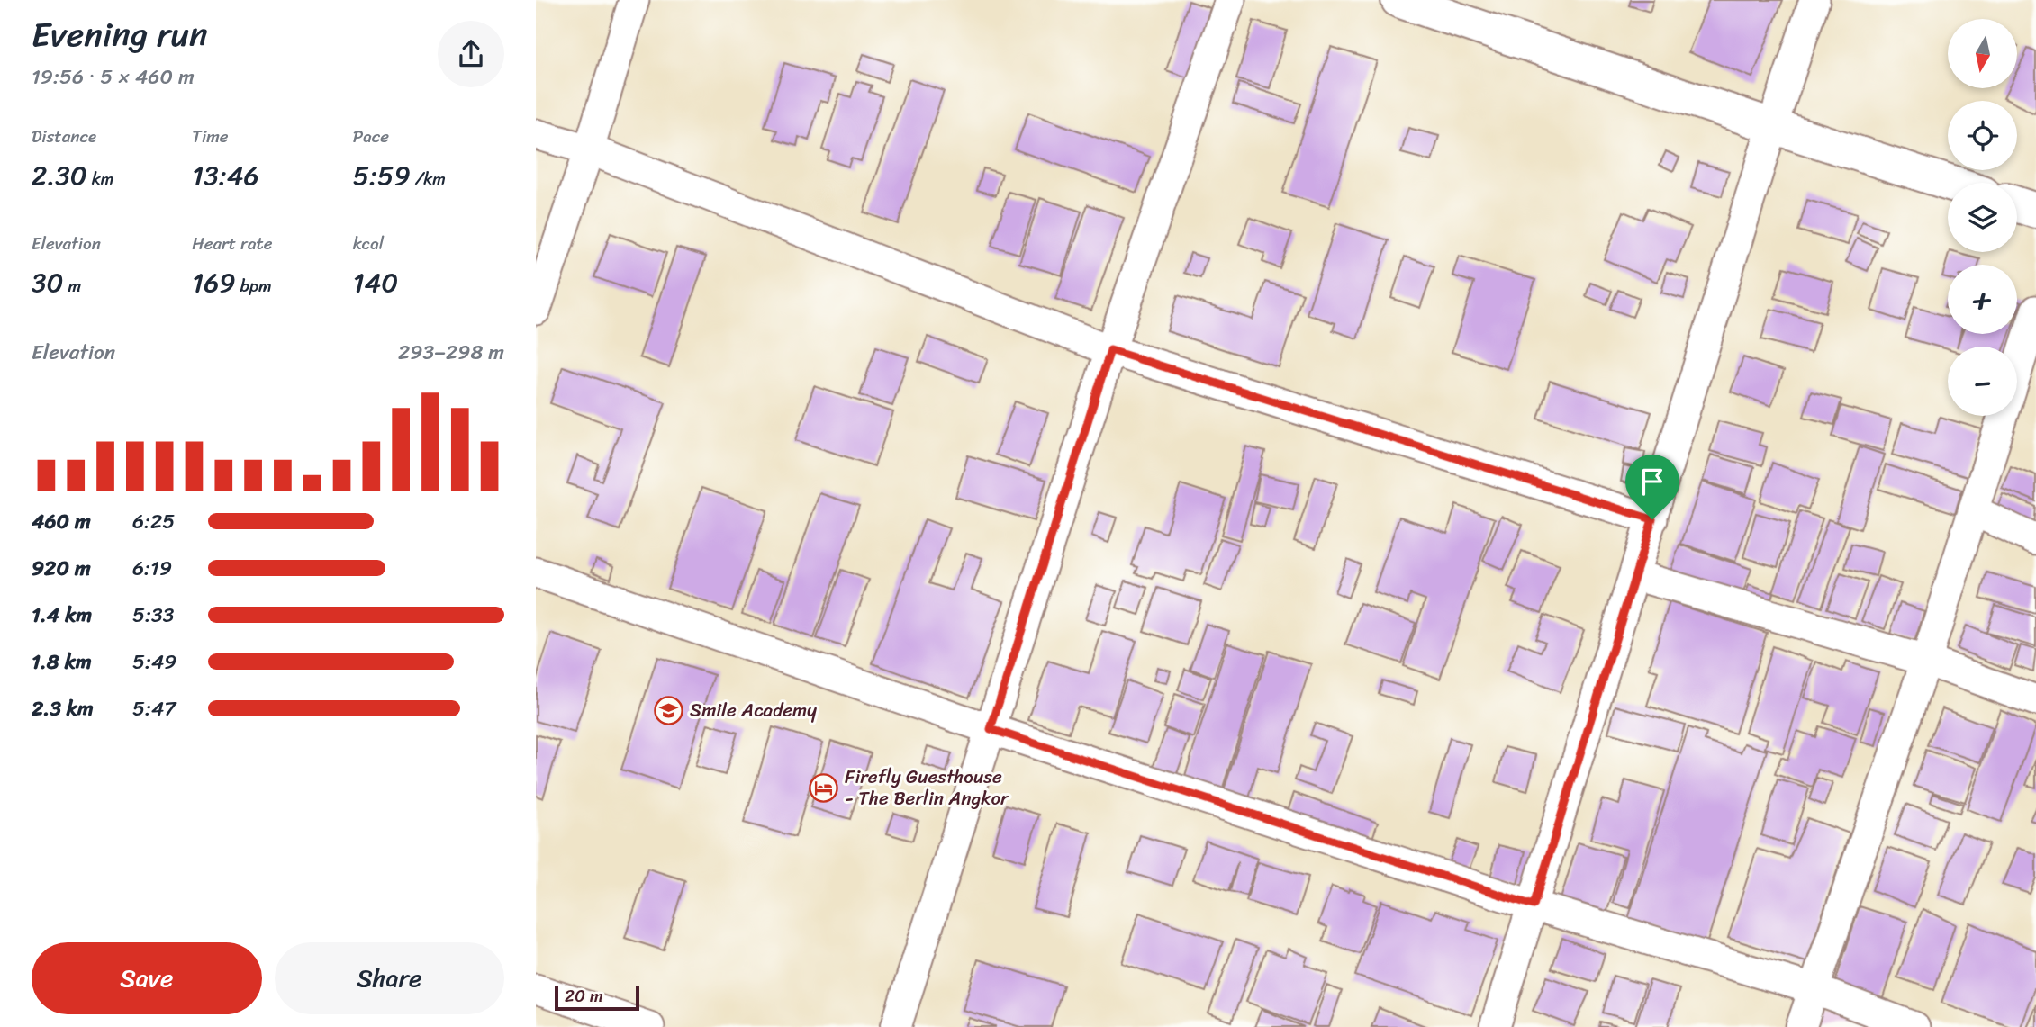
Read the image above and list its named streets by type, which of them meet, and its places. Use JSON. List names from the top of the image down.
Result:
{
  "places": {
    "school or university": ["Smile Academy"],
    "hotel": ["Firefly Guesthouse - The Berlin Angkor"]
  },
  "scale_bar": "20 m",
  "north": "bottom",
  "page": {
    "heading": ["Evening run", "19:56 · 5 × 460 m"],
    "map_buttons": ["+", "−"],
    "stats": [
      ["Distance", "2.30 km"],
      ["Time", "13:46"],
      ["Pace", "5:59 /km"],
      ["Elevation", "30 m"],
      ["Heart rate", "169 bpm"],
      ["kcal", "140"]
    ],
    "chart": ["Elevation", "293–298 m"],
    "list": [
      {
        "name": "460 m",
        "note": "6:25"
      },
      {
        "name": "920 m",
        "note": "6:19"
      },
      {
        "name": "1.4 km",
        "note": "5:33"
      },
      {
        "name": "1.8 km",
        "note": "5:49"
      },
      {
        "name": "2.3 km",
        "note": "5:47"
      }
    ],
    "buttons": ["Save", "Share"],
    "scale": "20 m"
  }
}
